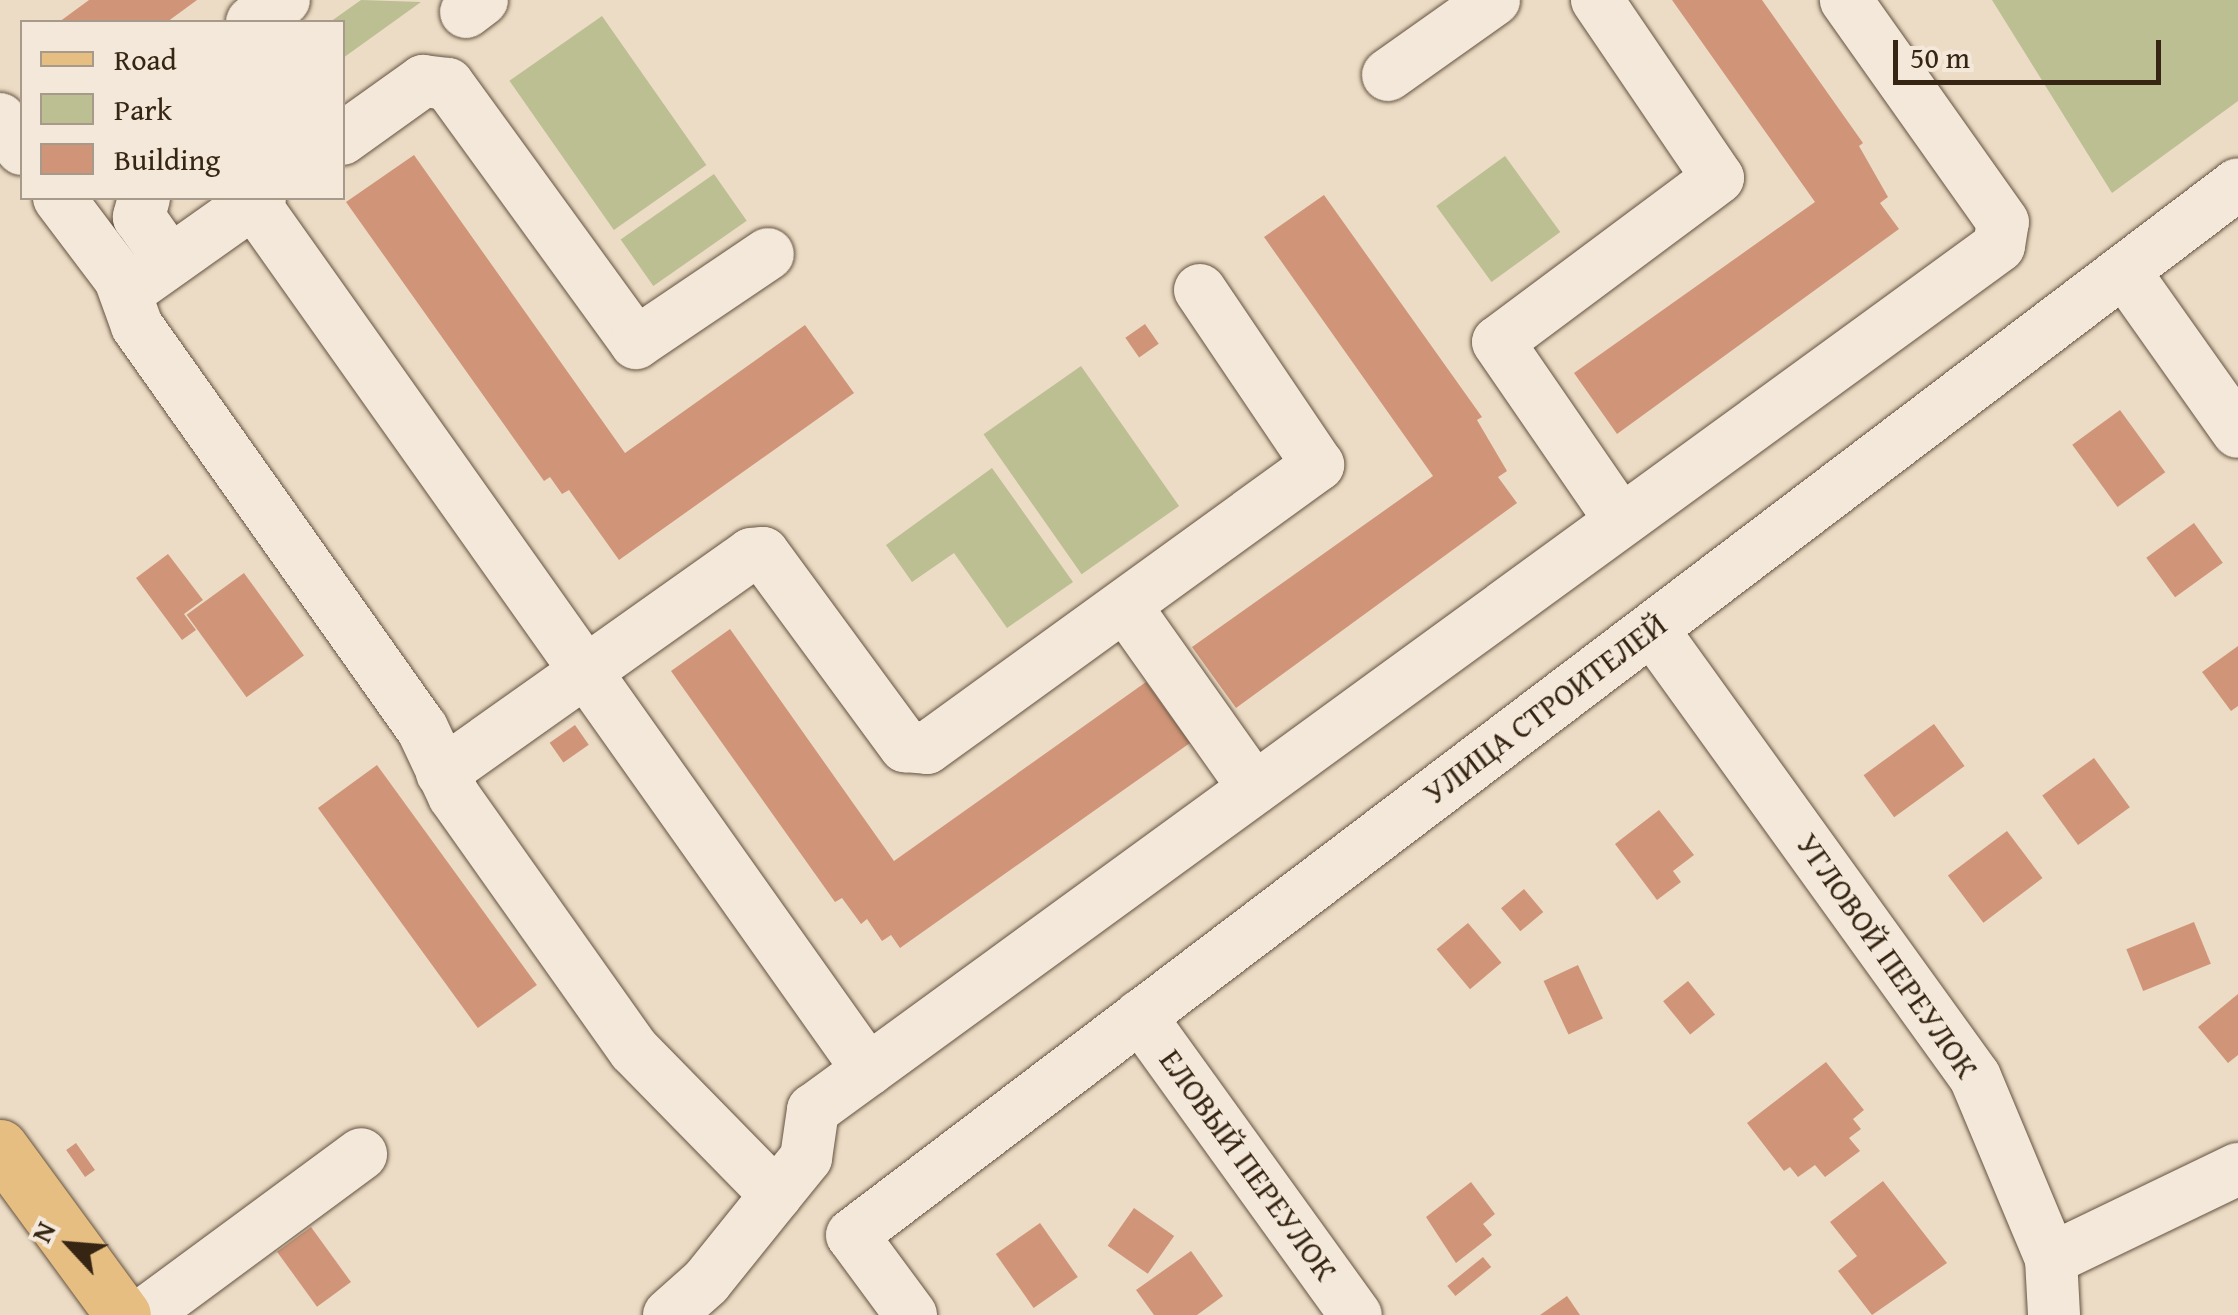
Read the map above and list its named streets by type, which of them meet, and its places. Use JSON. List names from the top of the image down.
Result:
{
  "streets": {
    "street": ["УЛИЦА СТРОИТЕЛЕЙ", "УГЛОВОЙ ПЕРЕУЛОК", "ЕЛОВЫЙ ПЕРЕУЛОК"]
  },
  "crossings": [
    ["УЛИЦА СТРОИТЕЛЕЙ", "УГЛОВОЙ ПЕРЕУЛОК"],
    ["УЛИЦА СТРОИТЕЛЕЙ", "ЕЛОВЫЙ ПЕРЕУЛОК"]
  ],
  "legend": ["Road", "Park", "Building"],
  "scale_bar": "50 m",
  "north": "top left"
}
